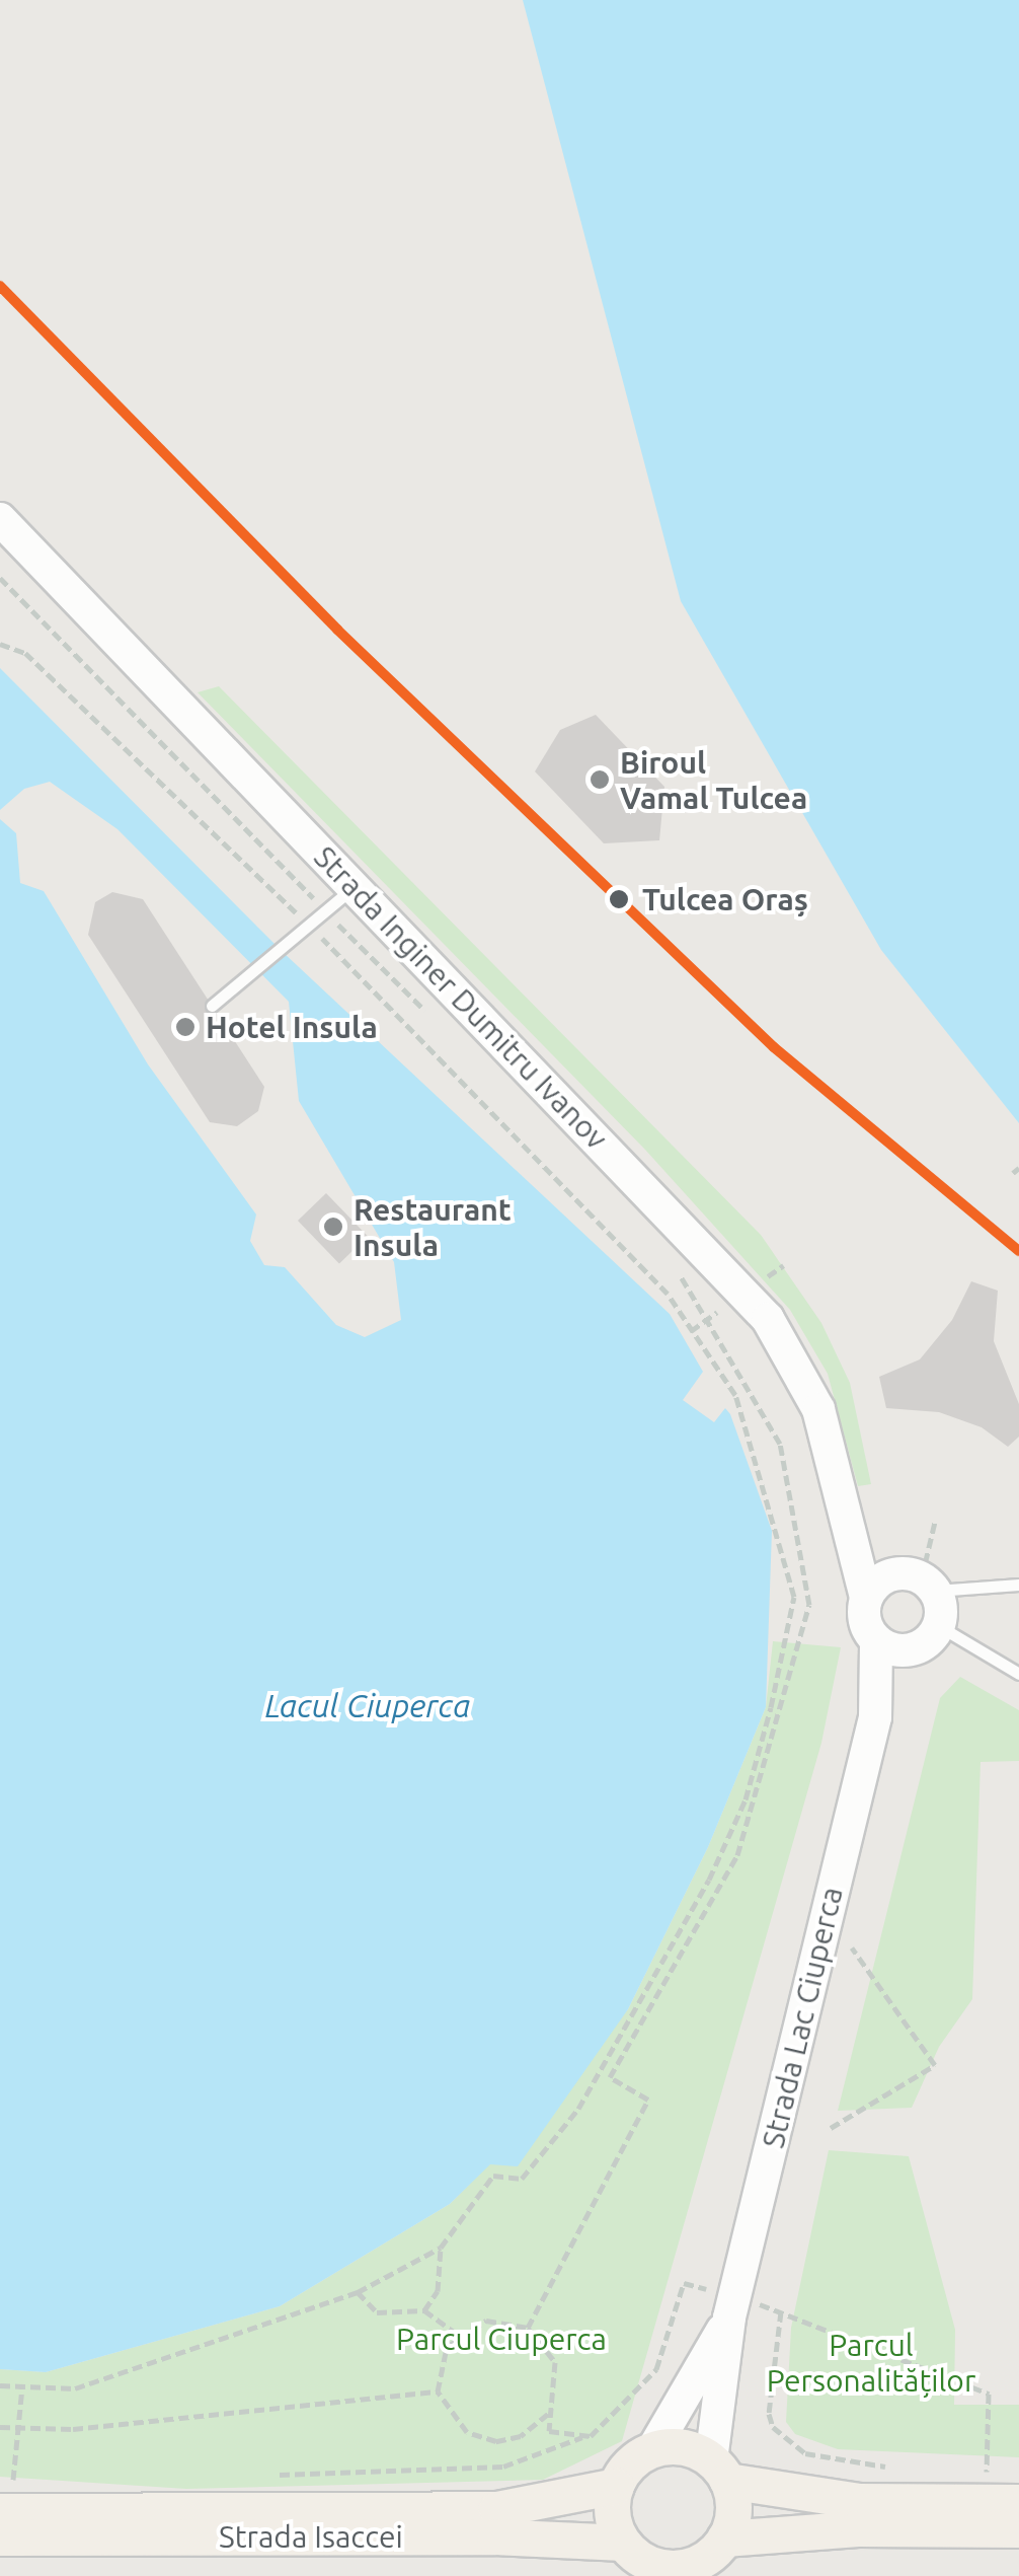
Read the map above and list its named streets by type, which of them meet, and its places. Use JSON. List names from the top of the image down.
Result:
{
  "streets": {
    "main road": ["Strada Isaccei"],
    "street": ["Strada Inginer Dumitru Ivanov", "Strada Lac Ciuperca"]
  },
  "crossings": [
    ["Strada Inginer Dumitru Ivanov", "Strada Lac Ciuperca"],
    ["Strada Lac Ciuperca", "Strada Isaccei"]
  ],
  "water": ["Lacul Ciuperca"],
  "parks": ["Parcul Ciuperca", "Parcul Personalităților"],
  "places": [
    "Biroul Vamal Tulcea",
    "Tulcea Oraș",
    "Hotel Insula",
    "Restaurant Insula"
  ]
}
